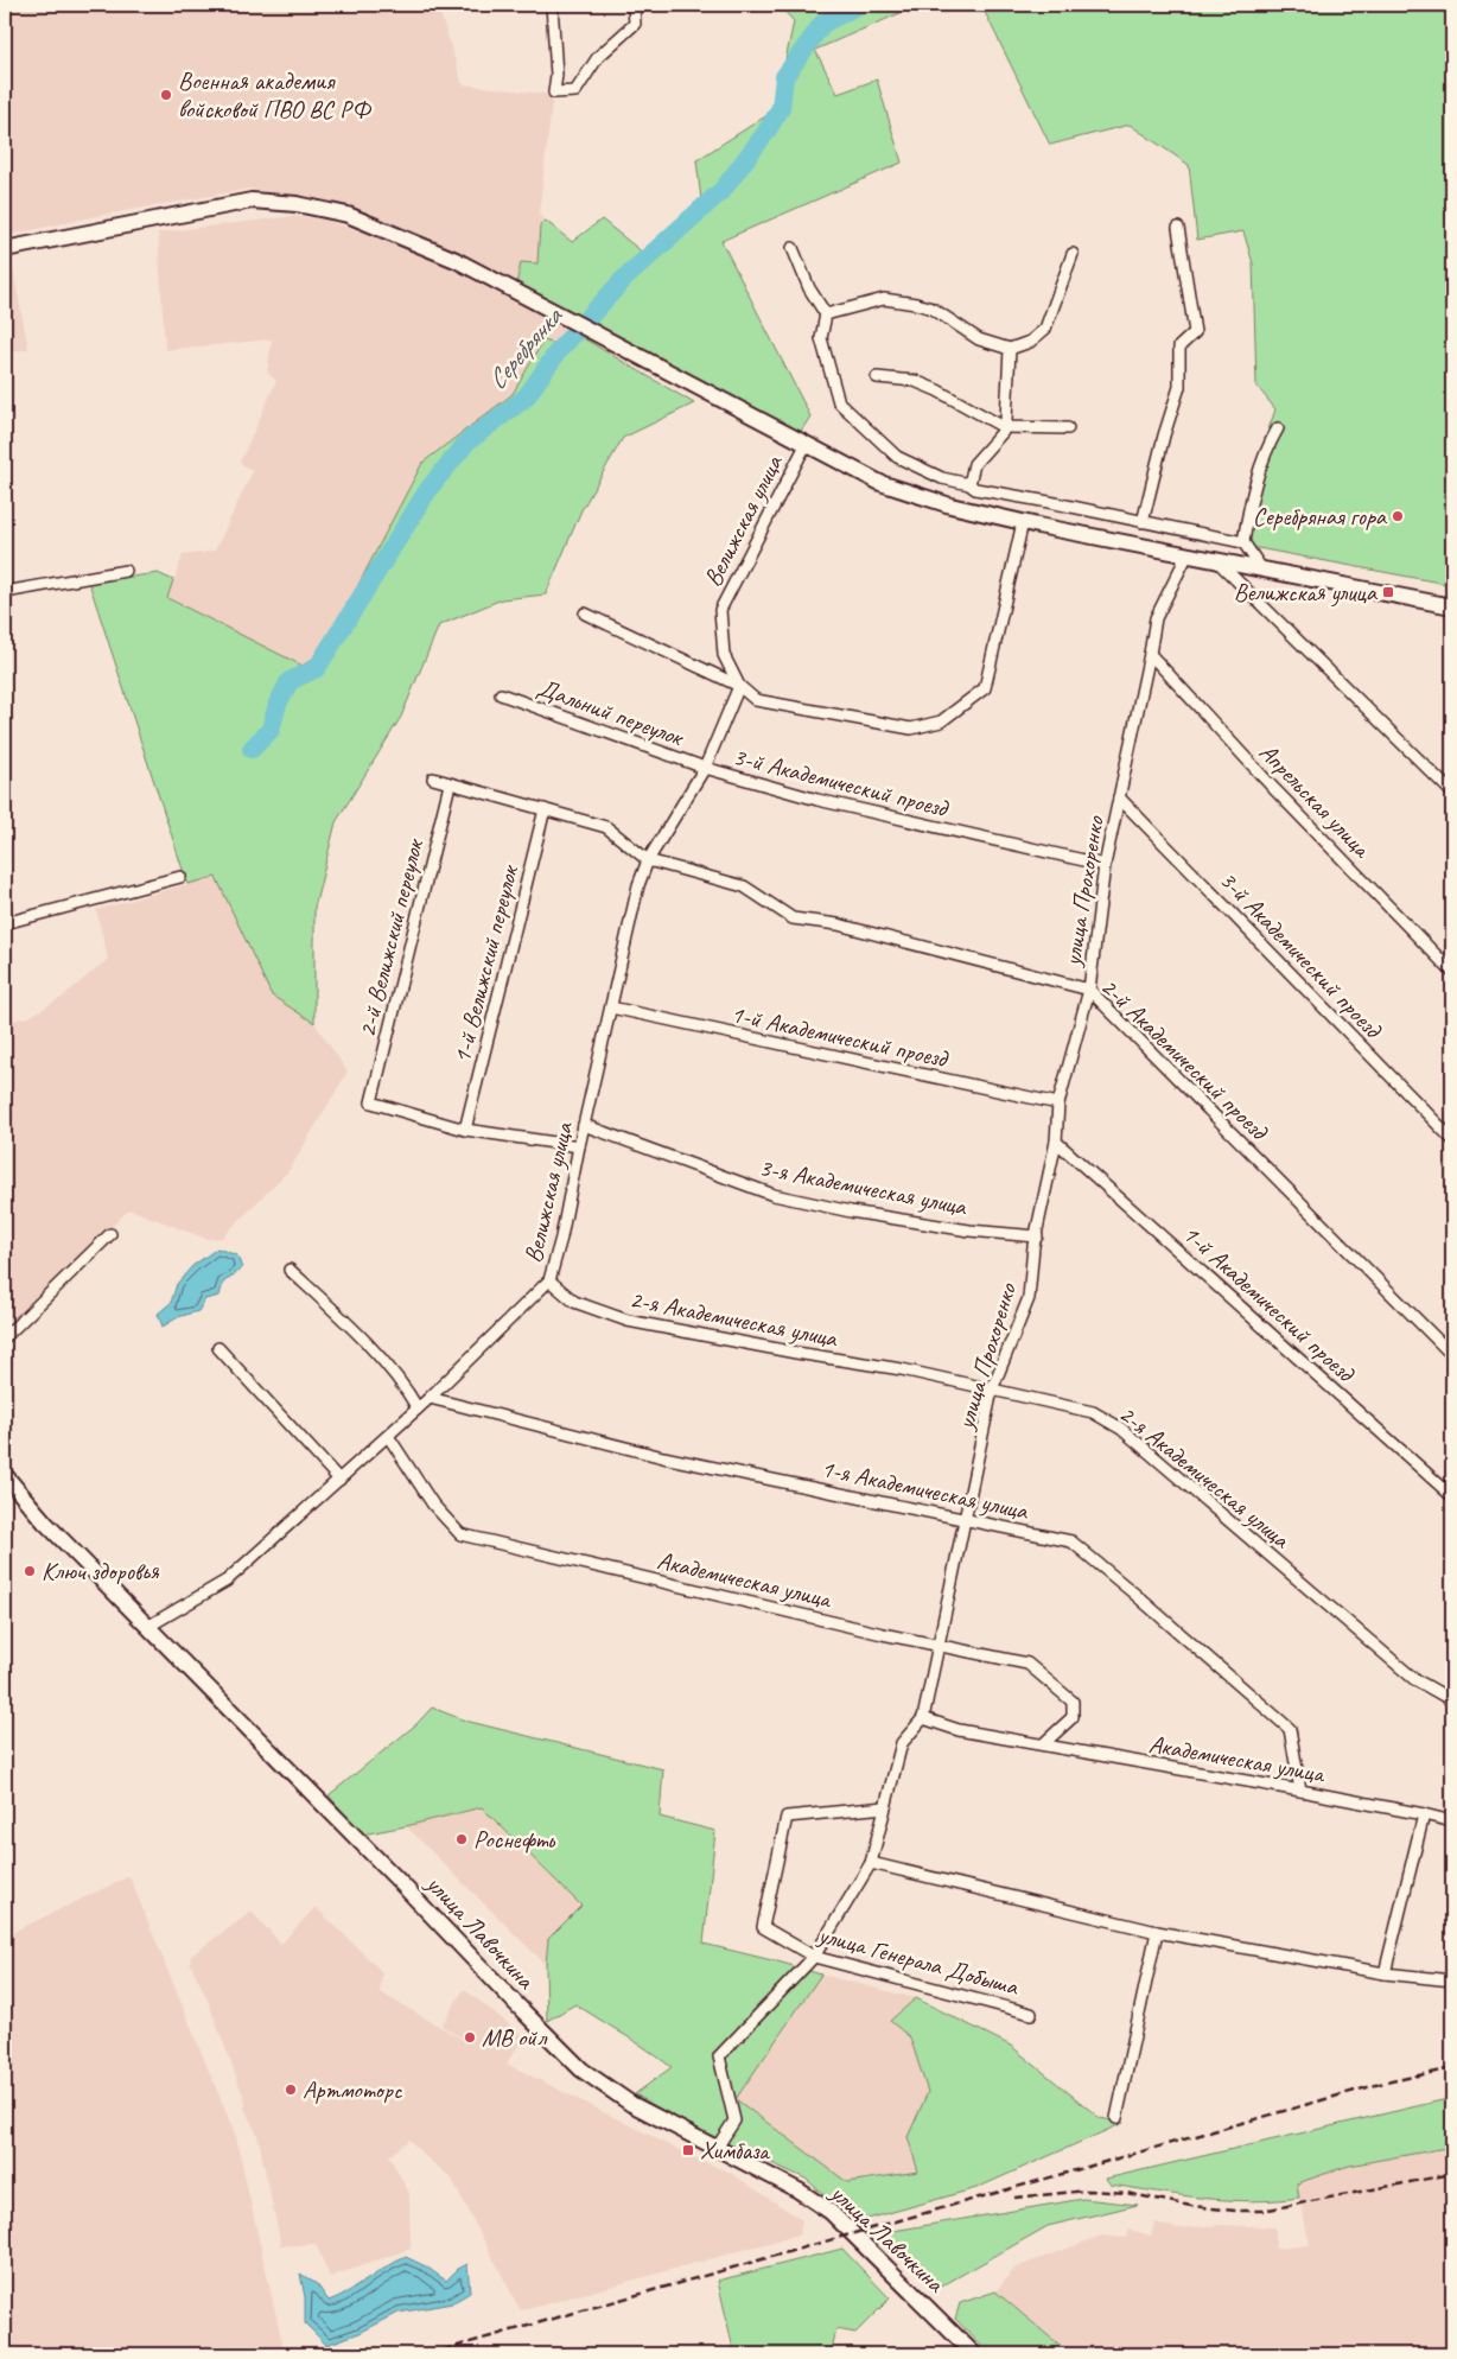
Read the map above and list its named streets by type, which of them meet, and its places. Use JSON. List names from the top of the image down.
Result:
{
  "streets": {
    "street": [
      "Велижская улица",
      "Дальний переулок",
      "3-й Академический проезд",
      "Апрельская улица",
      "улица Прохоренко",
      "2-й Велижский переулок",
      "1-й Велижский переулок",
      "1-й Академический проезд",
      "2-й Академический проезд",
      "3-я Академическая улица",
      "2-я Академическая улица",
      "1-я Академическая улица",
      "Академическая улица",
      "улица Лавочкина",
      "улица Генерала Добыша"
    ]
  },
  "crossings": [
    ["Велижская улица", "Дальний переулок"],
    ["Велижская улица", "3-й Академический проезд"],
    ["Велижская улица", "1-й Академический проезд"],
    ["Велижская улица", "2-й Академический проезд"],
    ["Велижская улица", "3-я Академическая улица"],
    ["Велижская улица", "2-я Академическая улица"],
    ["Велижская улица", "1-я Академическая улица"],
    ["Велижская улица", "Академическая улица"],
    ["Велижская улица", "улица Лавочкина"],
    ["Дальний переулок", "3-й Академический проезд"],
    ["3-й Академический проезд", "улица Прохоренко"],
    ["Апрельская улица", "улица Прохоренко"],
    ["улица Прохоренко", "1-й Академический проезд"],
    ["улица Прохоренко", "2-й Академический проезд"],
    ["улица Прохоренко", "3-я Академическая улица"],
    ["улица Прохоренко", "2-я Академическая улица"],
    ["улица Прохоренко", "1-я Академическая улица"],
    ["улица Прохоренко", "Академическая улица"],
    ["улица Прохоренко", "улица Лавочкина"],
    ["улица Прохоренко", "улица Генерала Добыша"],
    ["2-й Велижский переулок", "1-й Велижский переулок"],
    ["1-я Академическая улица", "Академическая улица"]
  ],
  "water": ["Серебрянка"],
  "places": {
    "other": [
      "Военная академия войсковой ПВО ВС РФ",
      "Серебряная гора",
      "Ключ здоровья",
      "Роснефть",
      "МВ ойл",
      "Артмоторс"
    ],
    "transit": ["Велижская улица", "Химбаза"]
  }
}
